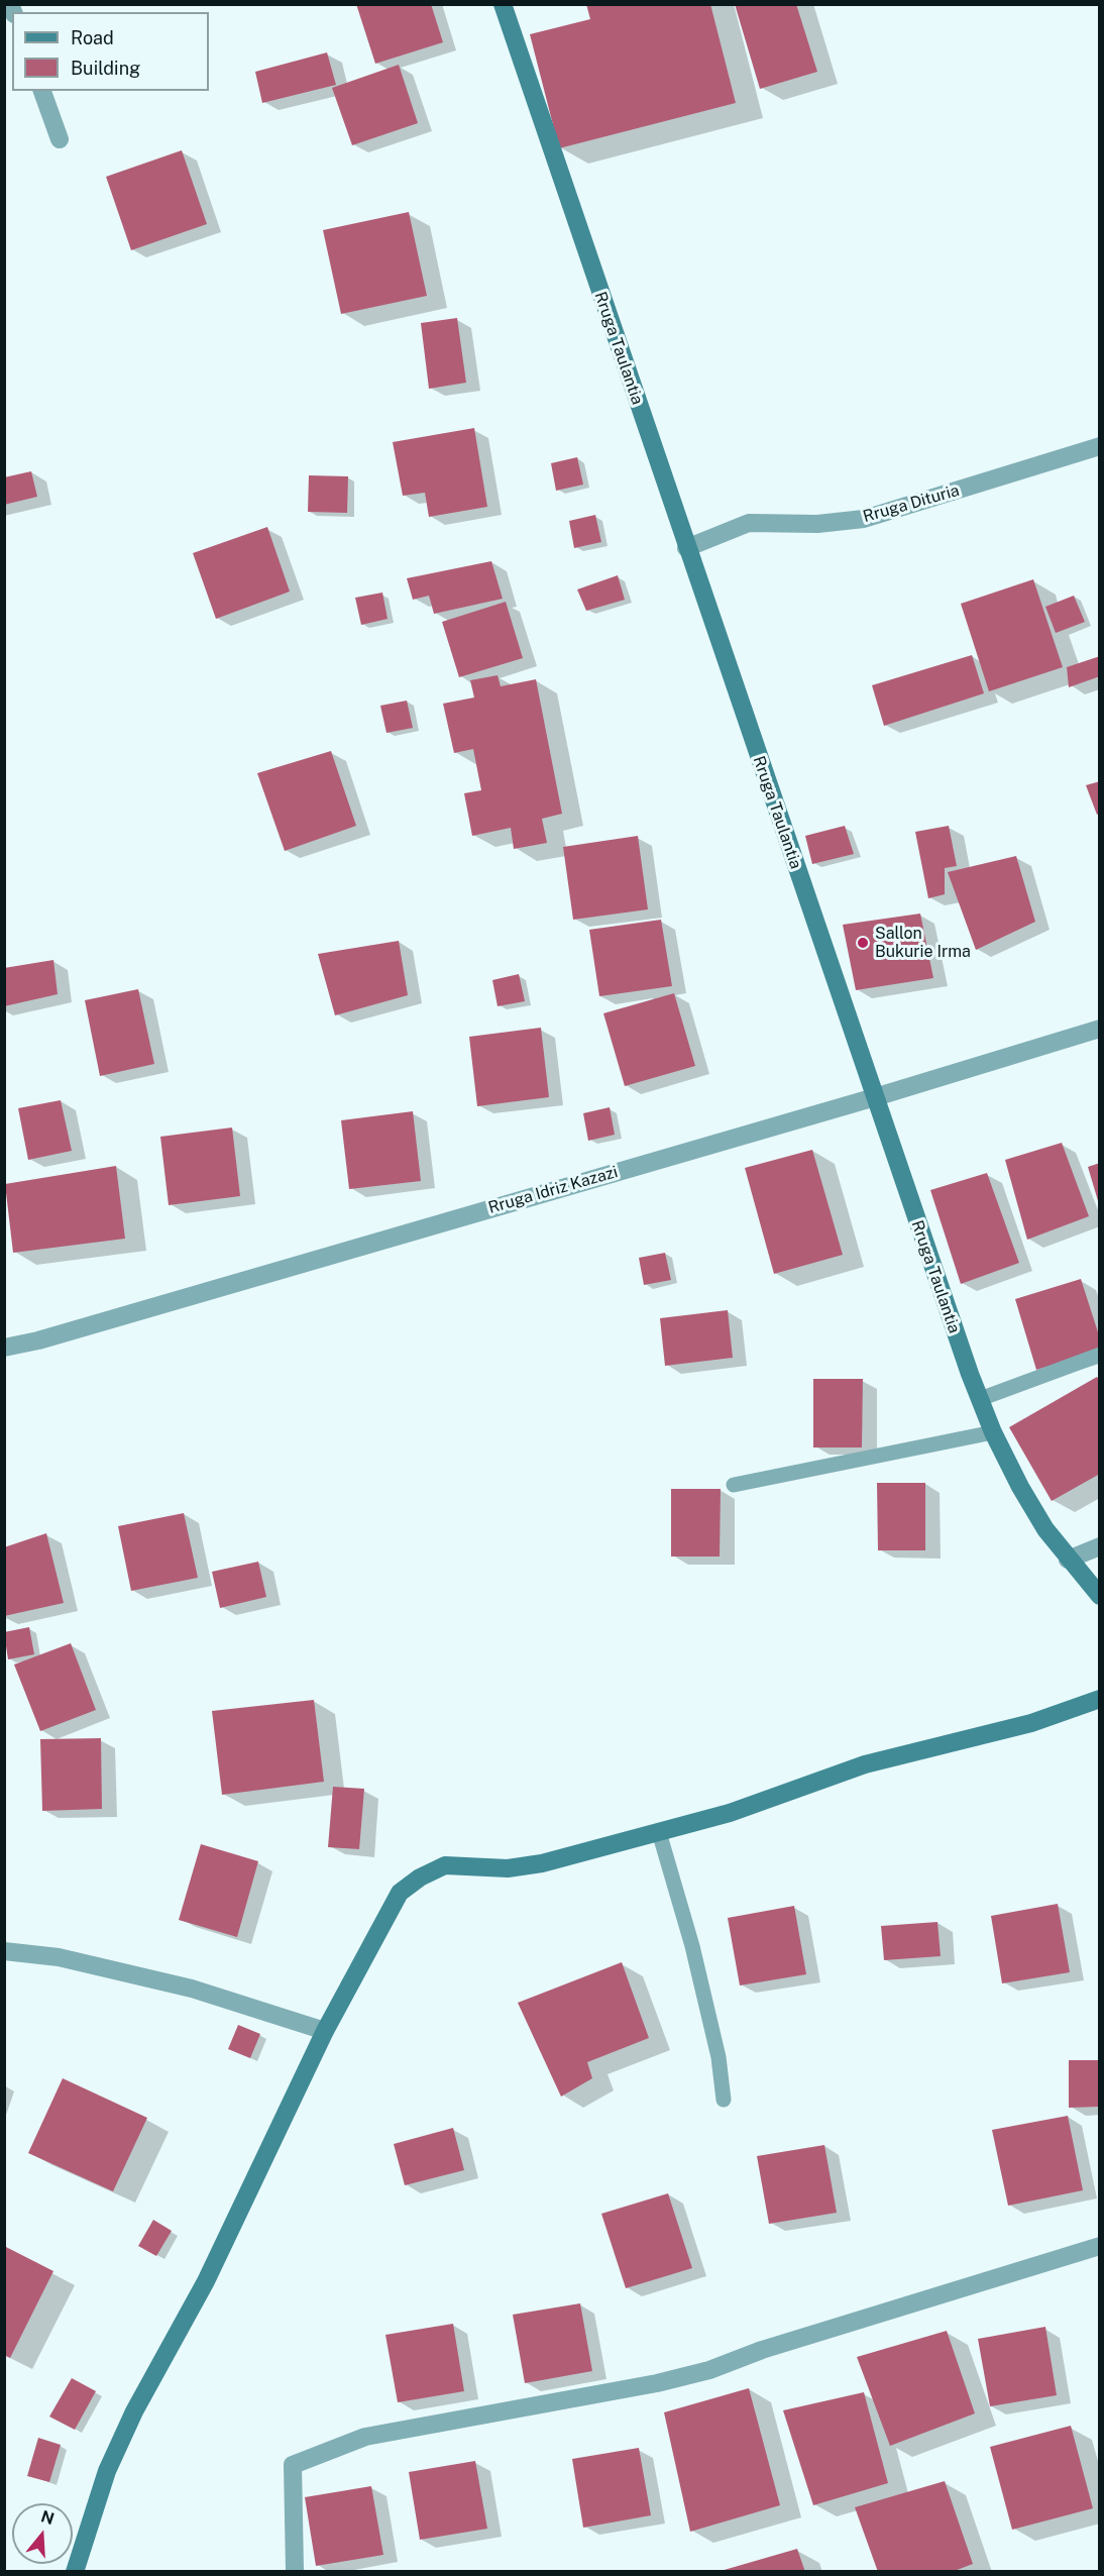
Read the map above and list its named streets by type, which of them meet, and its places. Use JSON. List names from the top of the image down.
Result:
{
  "streets": {
    "street": ["Rruga Taulantia", "Rruga Dituria", "Rruga Idriz Kazazi"]
  },
  "crossings": [
    ["Rruga Taulantia", "Rruga Dituria"],
    ["Rruga Taulantia", "Rruga Idriz Kazazi"]
  ],
  "places": ["Sallon Bukurie Irma"],
  "legend": ["Road", "Building"],
  "north": "top"
}
